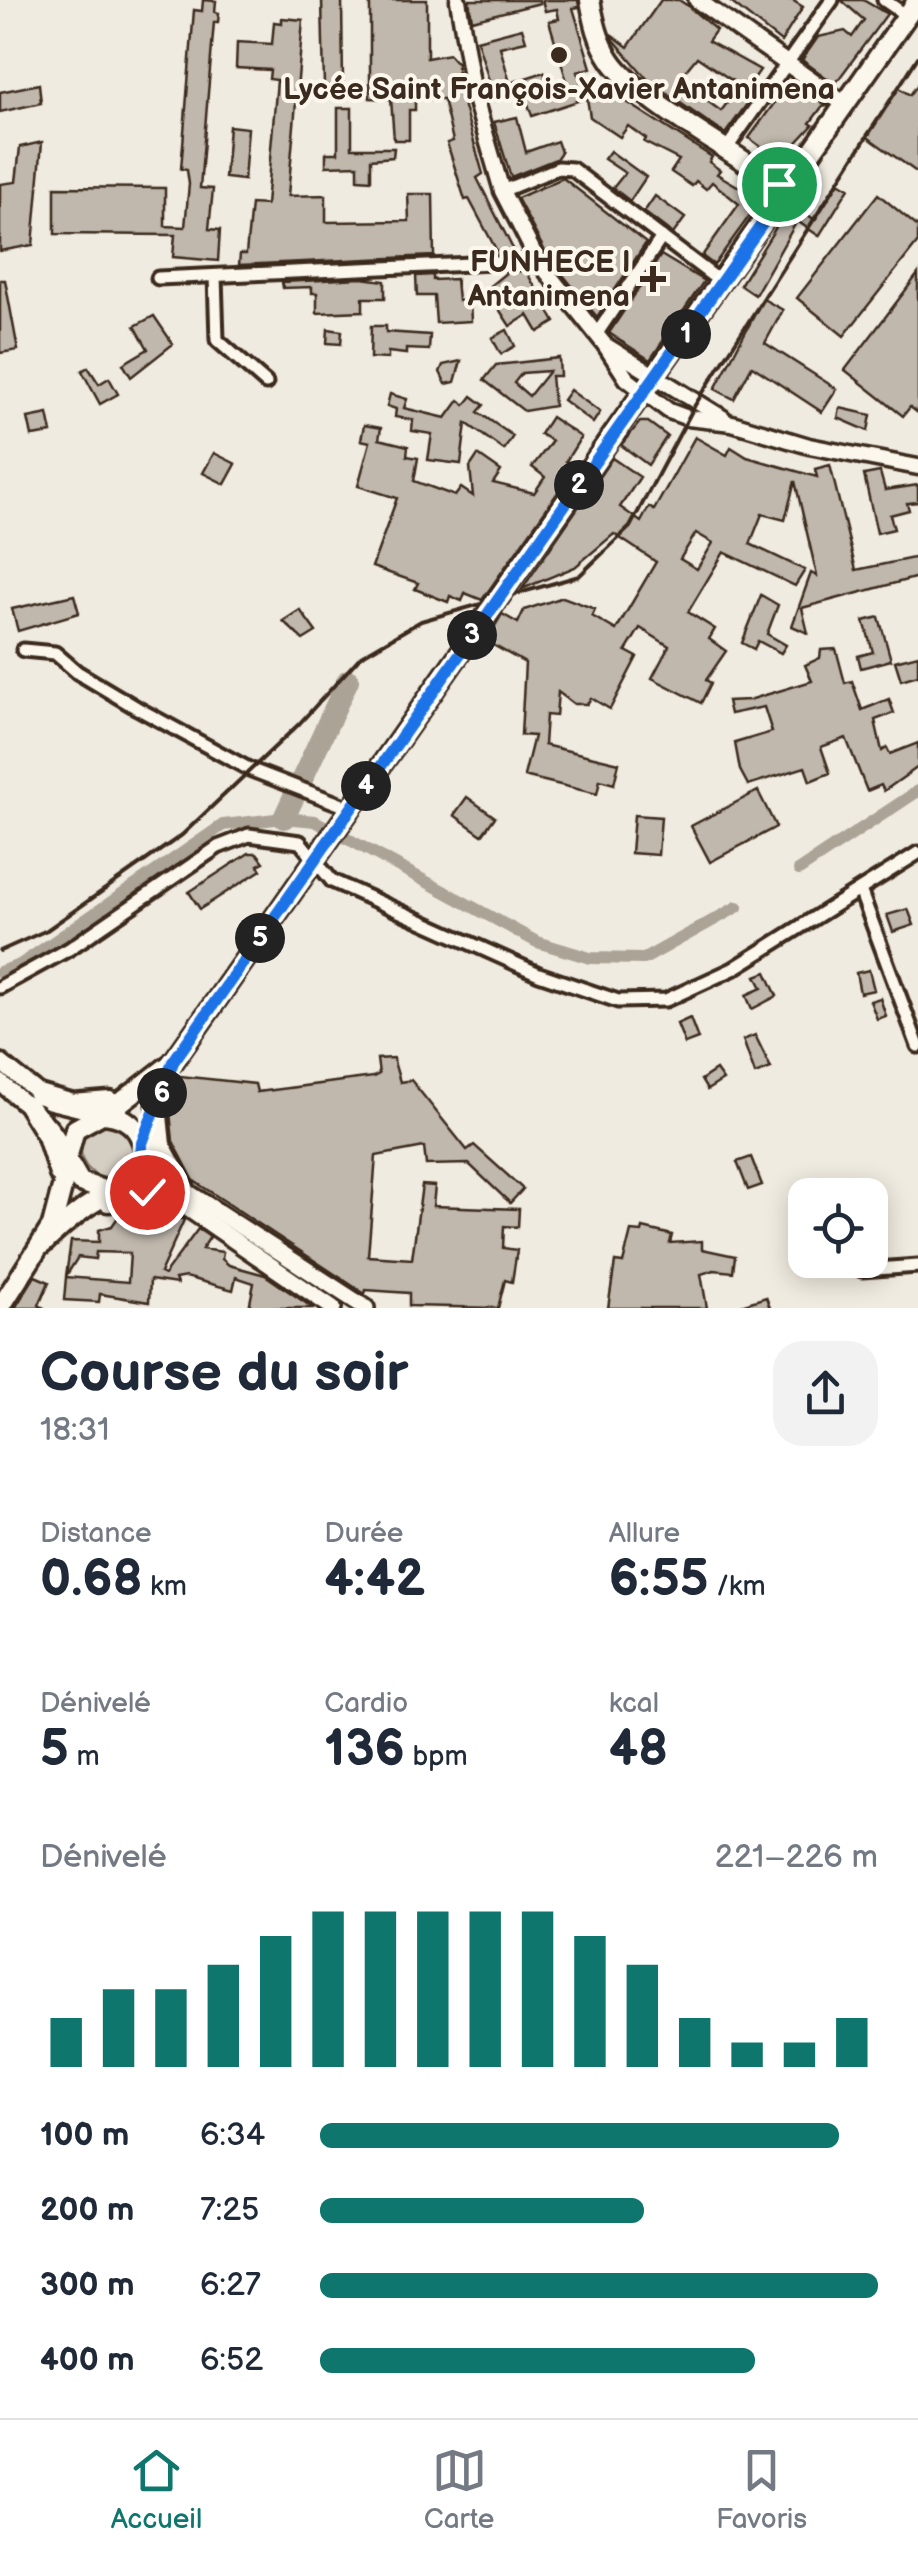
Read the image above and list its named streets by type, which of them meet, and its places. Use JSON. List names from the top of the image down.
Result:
{
  "places": {
    "other": ["Lycée Saint François-Xavier Antanimena"],
    "health": ["FUNHECE | Antanimena"]
  },
  "page": {
    "pins": [
      "1",
      "2",
      "3",
      "4",
      "5",
      "6"
    ],
    "heading": ["Course du soir", "18:31"],
    "stats": [
      ["Distance", "0.68 km"],
      ["Durée", "4:42"],
      ["Allure", "6:55 /km"],
      ["Dénivelé", "5 m"],
      ["Cardio", "136 bpm"],
      ["kcal", "48"]
    ],
    "chart": ["Dénivelé", "221–226 m"],
    "list": [
      {
        "name": "100 m",
        "note": "6:34"
      },
      {
        "name": "200 m",
        "note": "7:25"
      },
      {
        "name": "300 m",
        "note": "6:27"
      },
      {
        "name": "400 m",
        "note": "6:52"
      }
    ],
    "tabs": ["Accueil", "Carte", "Favoris"]
  }
}
